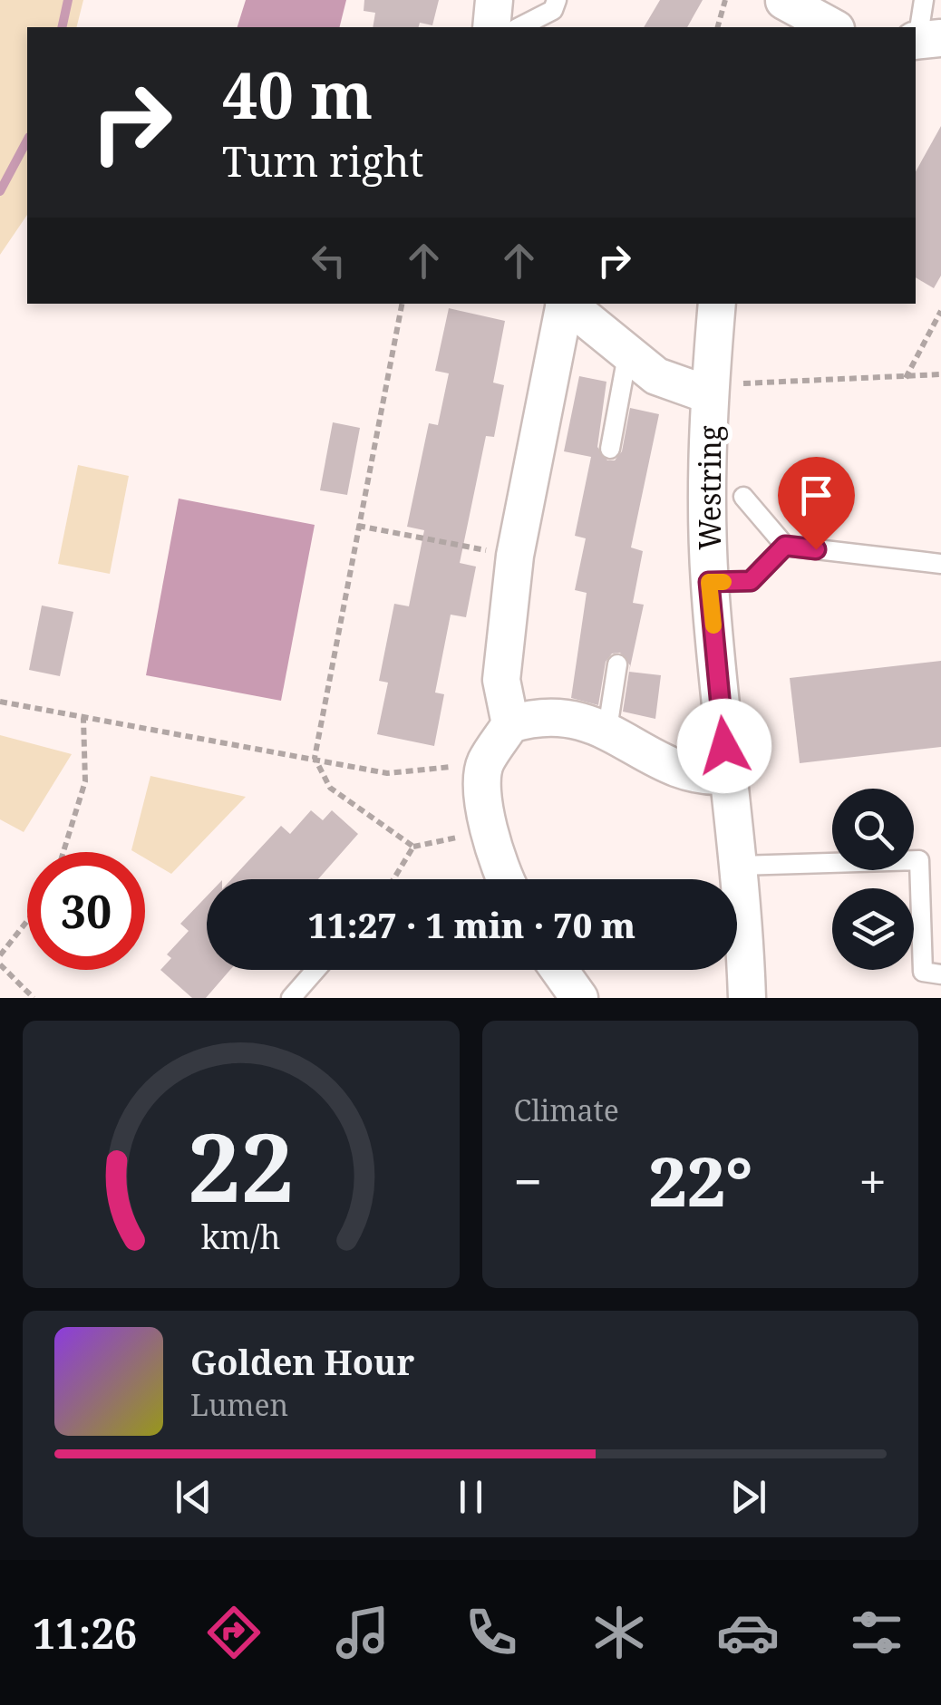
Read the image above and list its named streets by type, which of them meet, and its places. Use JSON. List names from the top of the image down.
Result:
{
  "streets": {
    "street": ["Westring"]
  },
  "page": {
    "turn": ["40 m", "Turn right"],
    "limit": "30",
    "trip": "11:27 · 1 min · 70 m",
    "tile": "Climate",
    "heat": ["−", "22°", "+"],
    "song": ["Golden Hour", "Lumen"],
    "tabs": "11:26",
    "gauge": ["22", "km/h"]
  }
}
